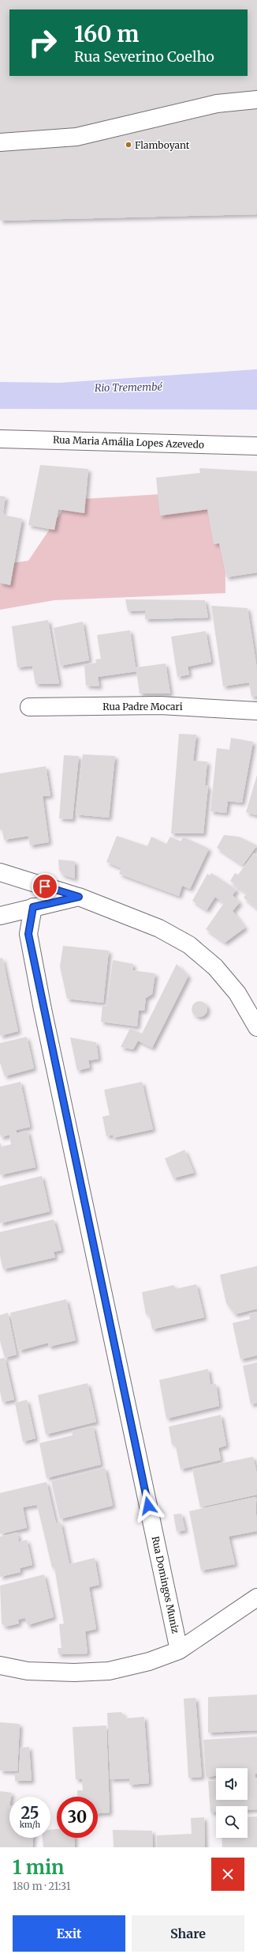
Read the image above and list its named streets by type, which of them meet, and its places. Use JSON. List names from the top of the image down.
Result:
{
  "streets": {
    "street": ["Rua Maria Amália Lopes Azevedo", "Rua Padre Mocari", "Rua Domingos Muniz"]
  },
  "water": ["Rio Tremembé"],
  "places": ["Flamboyant"],
  "page": {
    "turn": ["160 m", "Rua Severino Coelho"],
    "speed": "25 km/h",
    "limit": "30",
    "heading": ["1 min", "180 m · 21:31"],
    "buttons": ["Exit", "Share"]
  }
}
